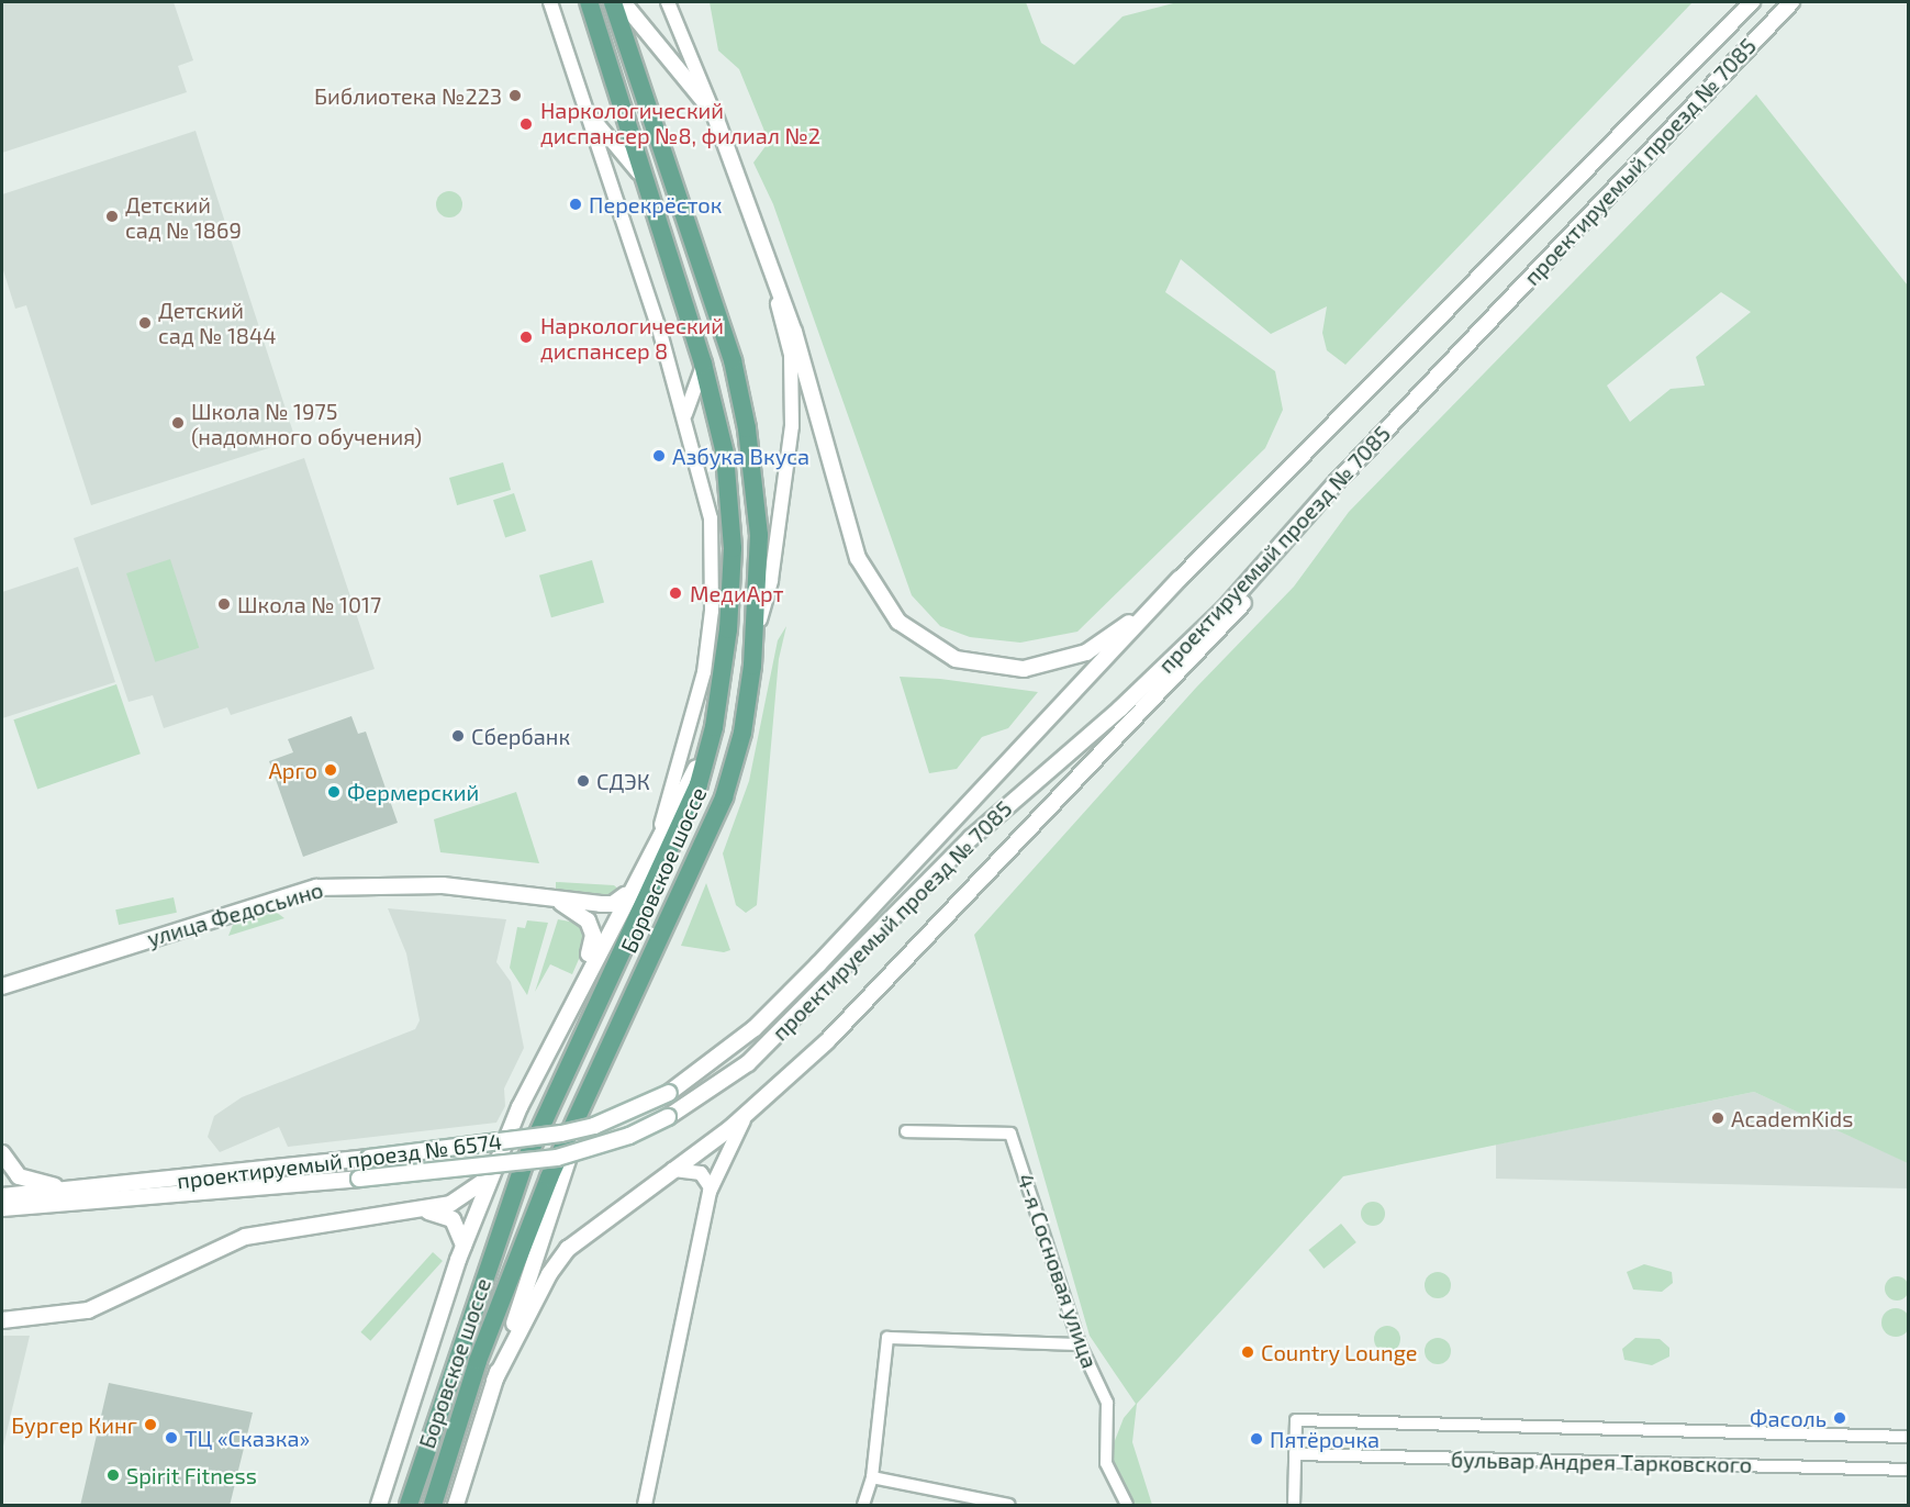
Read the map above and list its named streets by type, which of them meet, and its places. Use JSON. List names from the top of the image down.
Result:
{
  "streets": {
    "main road": [
      "проектируемый проезд № 7085",
      "Боровское шоссе",
      "улица Федосьино",
      "проектируемый проезд № 6574"
    ],
    "street": ["4-я Сосновая улица", "бульвар Андрея Тарковского"]
  },
  "crossings": [
    ["проектируемый проезд № 7085", "проектируемый проезд № 6574"]
  ],
  "places": [
    "Библиотека №223",
    "Наркологический диспансер №8, филиал №2",
    "Перекрёсток",
    "Детский сад № 1869",
    "Детский сад № 1844",
    "Наркологический диспансер 8",
    "Школа № 1975 (надомного обучения)",
    "Азбука Вкуса",
    "МедиАрт",
    "Школа № 1017",
    "Сбербанк",
    "Арго",
    "СДЭК",
    "Фермерский",
    "AcademKids",
    "Country Lounge",
    "Фасоль",
    "Бургер Кинг",
    "ТЦ «Сказка»",
    "Пятёрочка",
    "Spirit Fitness"
  ]
}
